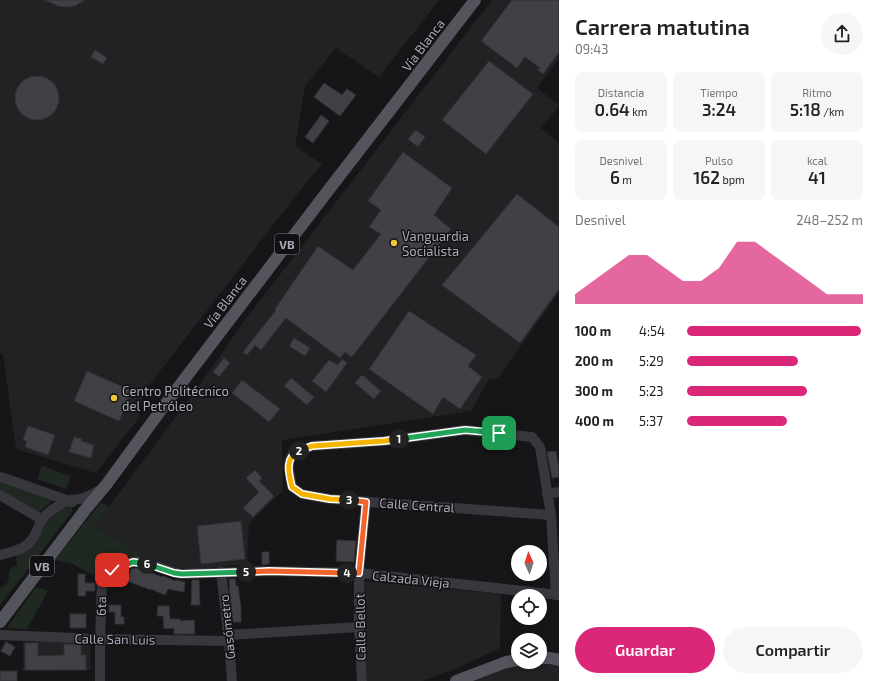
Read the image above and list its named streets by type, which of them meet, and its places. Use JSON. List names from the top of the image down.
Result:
{
  "streets": {
    "main road": ["Vía Blanca", "VB"],
    "street": [
      "Calle Central",
      "Calzada Vieja",
      "6ta",
      "Gasómetro",
      "Calle Bellot",
      "Calle San Luis"
    ]
  },
  "crossings": [
    ["Calle Central", "Calzada Vieja"],
    ["Calle Central", "Calle Bellot"],
    ["Calzada Vieja", "6ta"],
    ["Calzada Vieja", "Gasómetro"],
    ["Calzada Vieja", "Calle Bellot"],
    ["6ta", "Calle San Luis"],
    ["Gasómetro", "Calle San Luis"],
    ["Calle Bellot", "Calle San Luis"]
  ],
  "places": ["Vanguardia Socialista", "Centro Politécnico del Petróleo"],
  "north": "top",
  "page": {
    "heading": ["Carrera matutina", "09:43"],
    "stats": [
      ["Distancia", "0.64 km"],
      ["Tiempo", "3:24"],
      ["Ritmo", "5:18 /km"],
      ["Desnivel", "6 m"],
      ["Pulso", "162 bpm"],
      ["kcal", "41"]
    ],
    "chart": ["Desnivel", "248–252 m"],
    "list": [
      {
        "name": "100 m",
        "note": "4:54"
      },
      {
        "name": "200 m",
        "note": "5:29"
      },
      {
        "name": "300 m",
        "note": "5:23"
      },
      {
        "name": "400 m",
        "note": "5:37"
      }
    ],
    "pins": [
      "1",
      "2",
      "3",
      "6",
      "5",
      "4"
    ],
    "buttons": ["Guardar", "Compartir"]
  }
}
